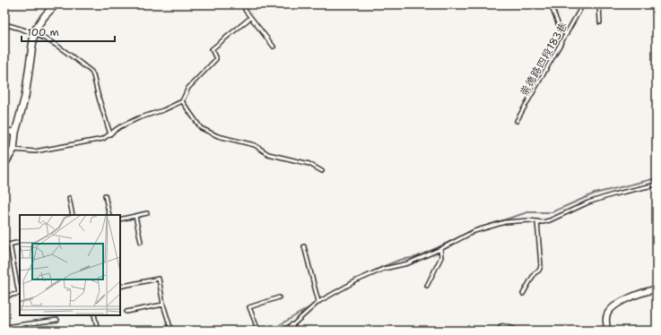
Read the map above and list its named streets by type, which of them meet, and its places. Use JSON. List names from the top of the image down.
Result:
{
  "streets": {
    "lane": ["崇德路四段183巷"]
  },
  "scale_bar": "100 m"
}
